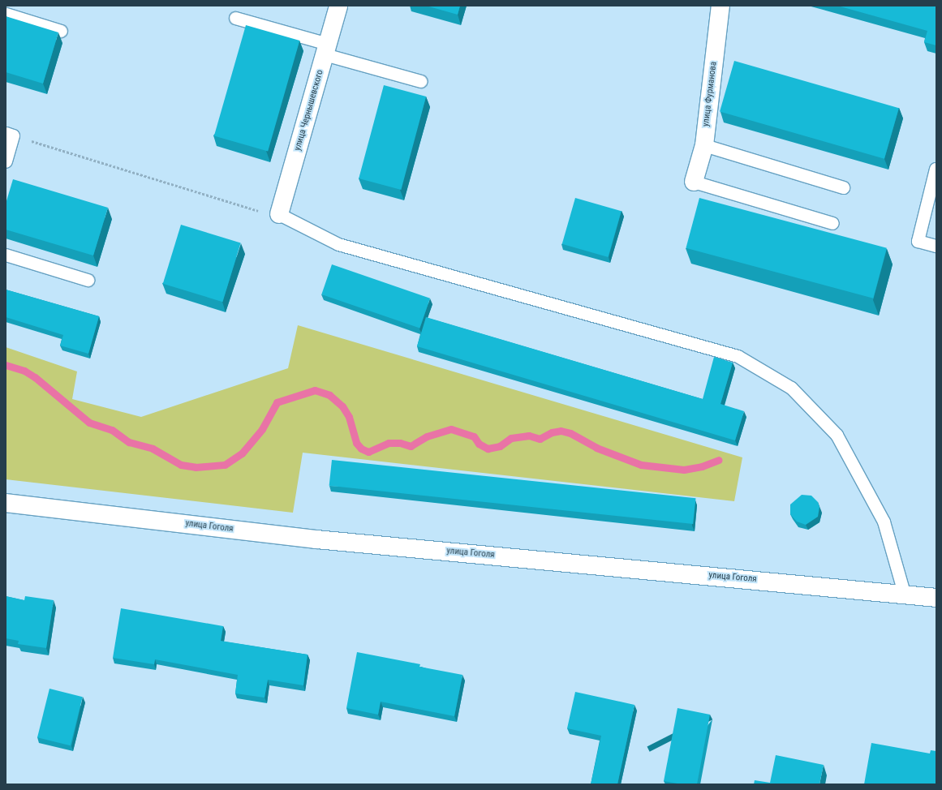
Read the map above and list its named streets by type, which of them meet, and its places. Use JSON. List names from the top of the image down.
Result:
{
  "streets": {
    "main road": ["улица Фурманова", "улица Чернышевского", "улица Гоголя"]
  }
}
